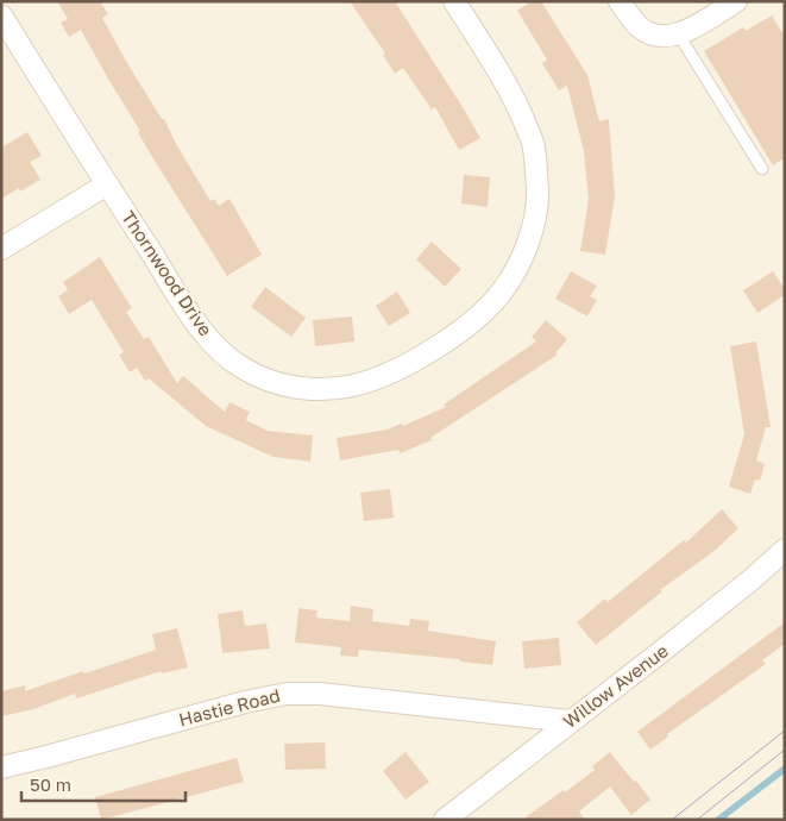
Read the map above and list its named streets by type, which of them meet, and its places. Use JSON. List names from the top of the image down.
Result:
{
  "streets": {
    "street": ["Thornwood Drive", "Willow Avenue", "Hastie Road"]
  },
  "crossings": [
    ["Willow Avenue", "Hastie Road"]
  ],
  "scale_bar": "50 m"
}
